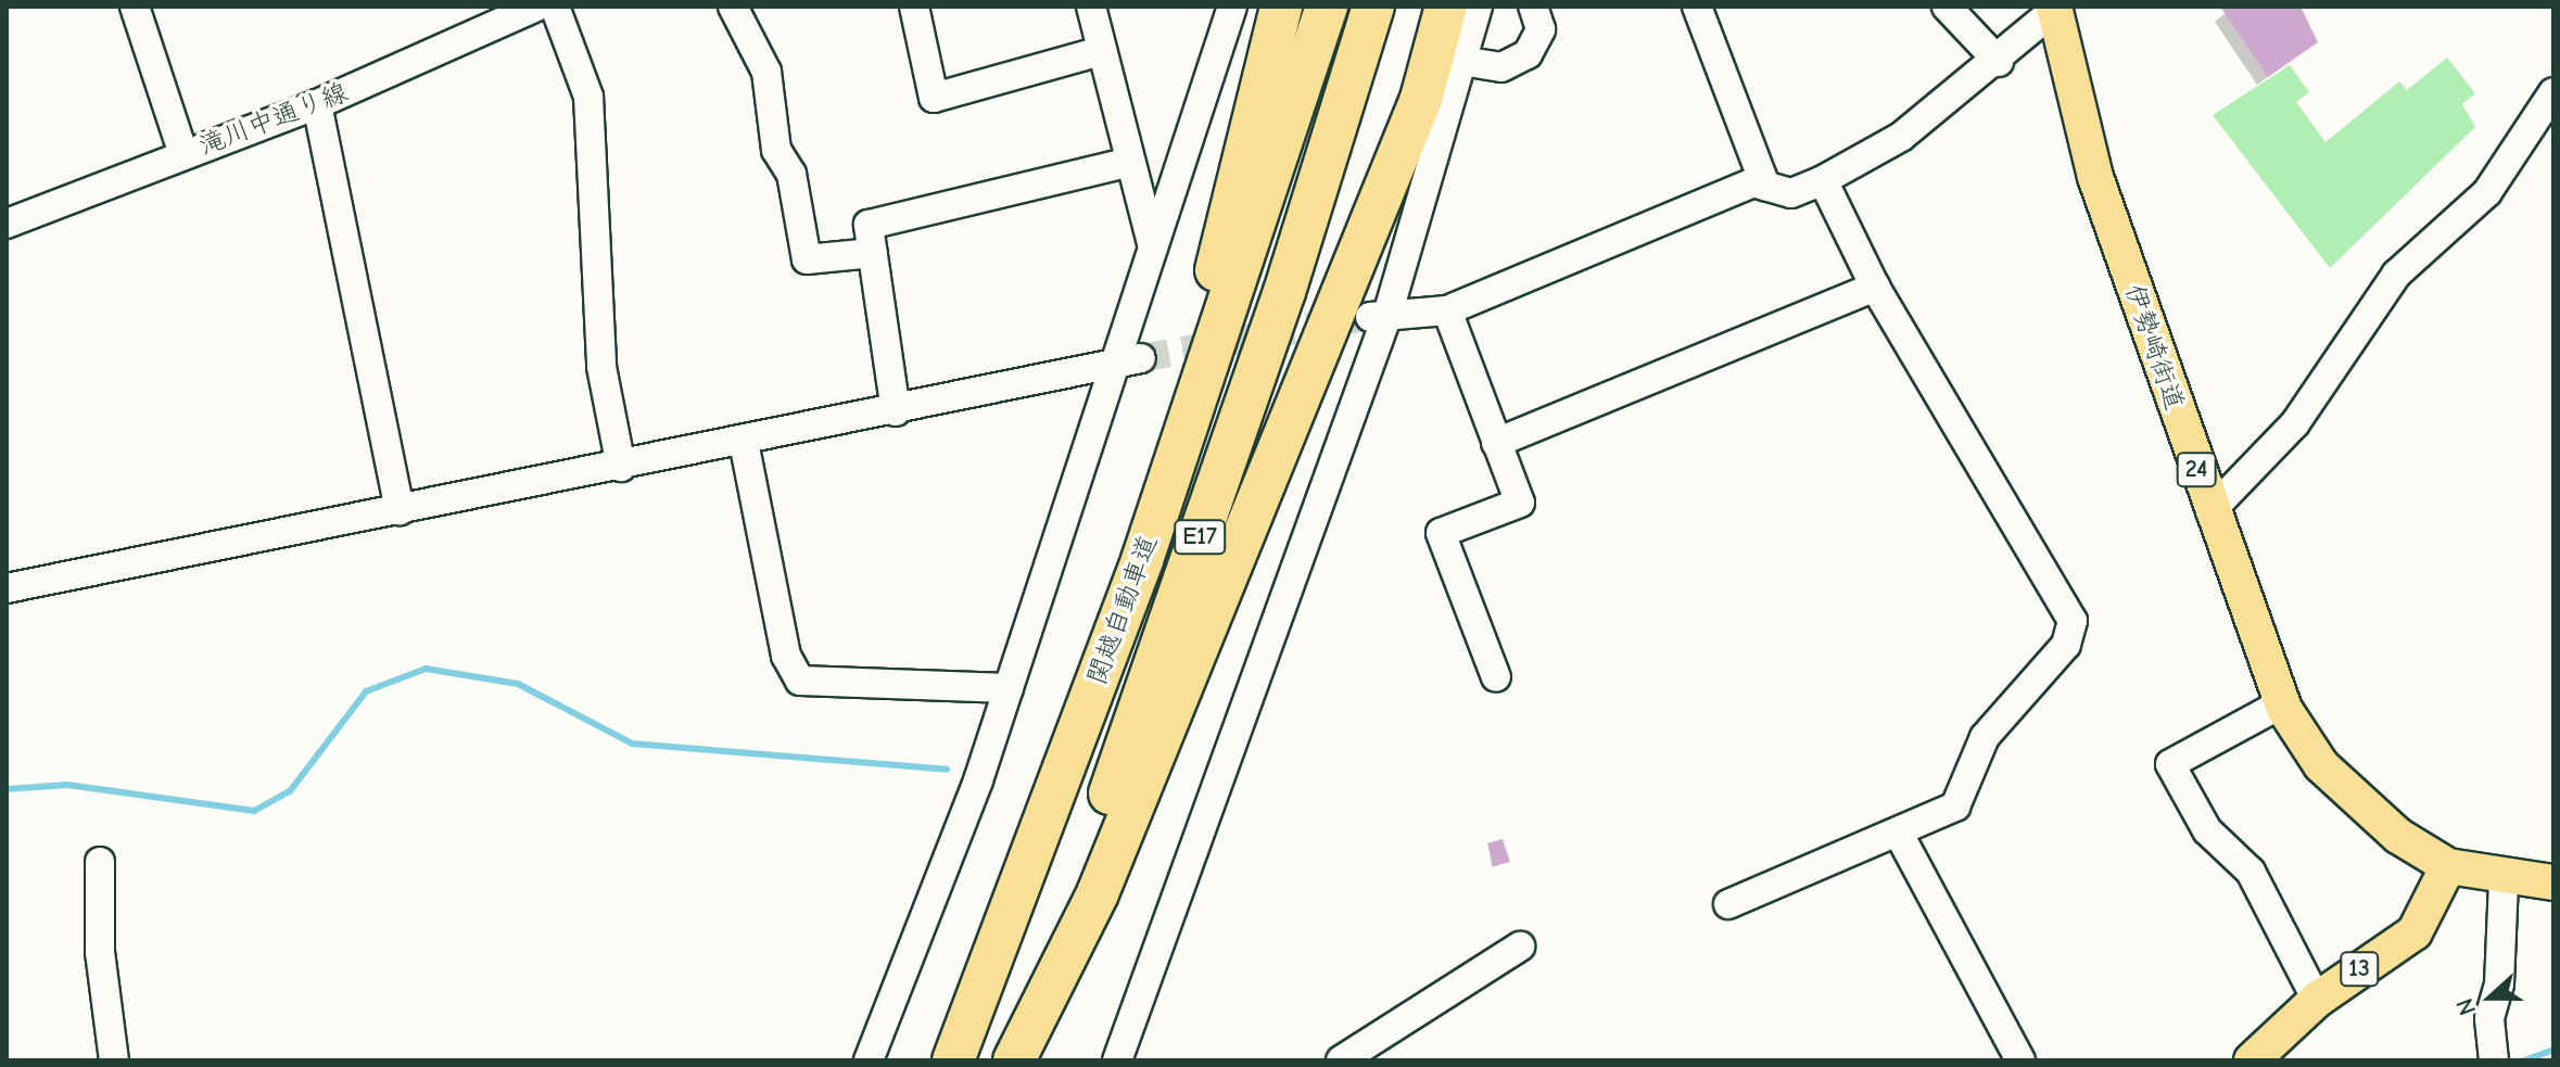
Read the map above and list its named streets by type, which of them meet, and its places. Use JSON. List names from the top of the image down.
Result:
{
  "streets": {
    "highway": ["E17", "関越自動車道"],
    "main road": ["伊勢崎街道", "24", "13"],
    "street": ["滝川中通り線"]
  },
  "crossings": [
    ["伊勢崎街道", "13"]
  ],
  "north": "left"
}
